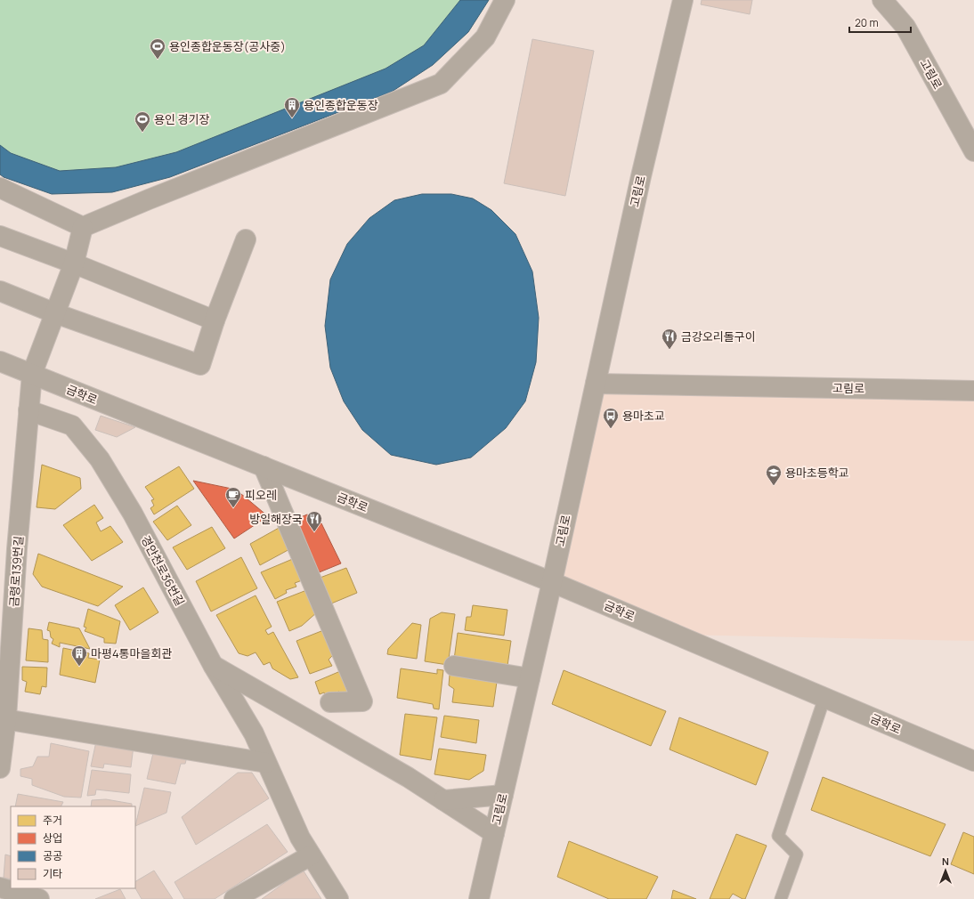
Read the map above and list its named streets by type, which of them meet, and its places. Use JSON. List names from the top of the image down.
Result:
{
  "streets": {
    "street": [
      "고림로",
      "금학로",
      "경안천로36번길",
      "금령로139번길"
    ]
  },
  "crossings": [
    ["고림로", "금학로"],
    ["금학로", "금령로139번길"],
    ["경안천로36번길", "금령로139번길"]
  ],
  "places": {
    "sports": ["용인종합운동장(공사중)", "용인 경기장"],
    "building": ["용인종합운동장", "마평4통마을회관"],
    "restaurant": ["금강오리돌구이", "방일해장국"],
    "bus stop": ["용마초교"],
    "school or university": ["용마초등학교"],
    "cafe": ["피오레"]
  },
  "legend": [
    "주거",
    "상업",
    "공공",
    "기타"
  ],
  "scale_bar": "20 m",
  "north": "top"
}
